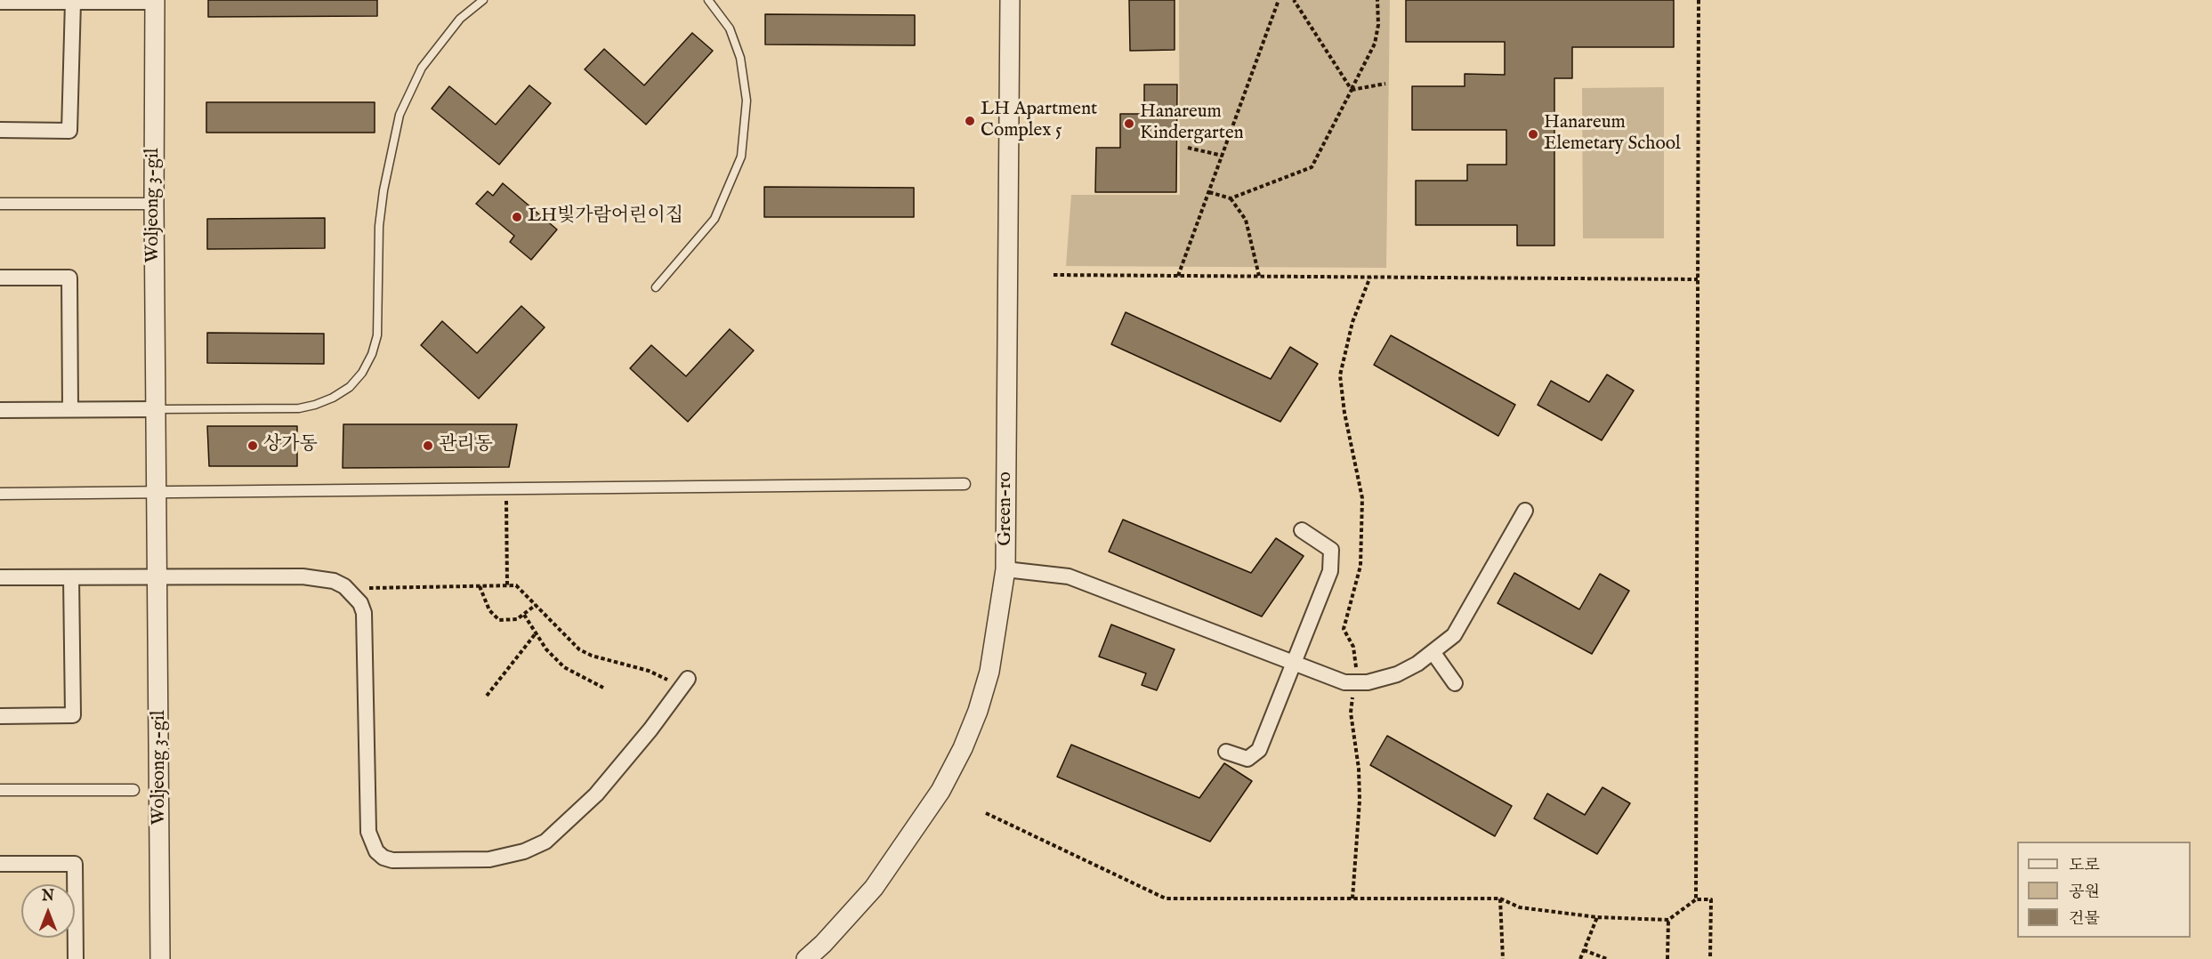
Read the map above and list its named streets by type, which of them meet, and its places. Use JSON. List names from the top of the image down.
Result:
{
  "streets": {
    "street": ["Woljeong 3-gil", "Green-ro"]
  },
  "places": [
    "LH Apartment Complex 5",
    "Hanareum Kindergarten",
    "Hanareum Elemetary School",
    "LH빛가람어린이집",
    "상가동",
    "관리동"
  ],
  "legend": ["도로", "공원", "건물"],
  "north": "top"
}
